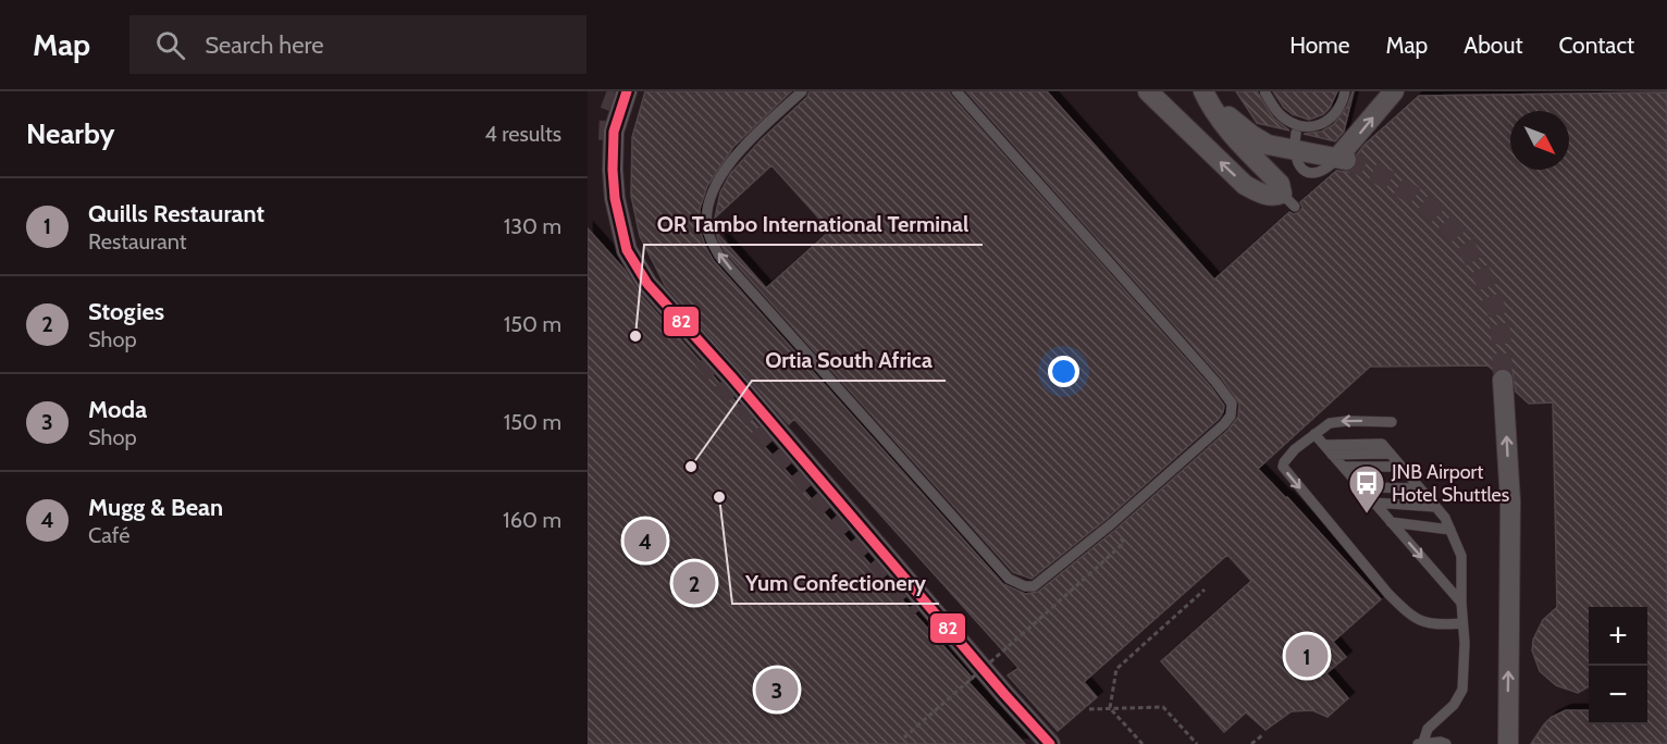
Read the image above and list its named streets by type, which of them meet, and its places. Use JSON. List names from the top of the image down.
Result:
{
  "places": {
    "other": ["OR Tambo International Terminal", "Ortia South Africa", "Yum Confectionery"],
    "bus stop": ["JNB Airport Hotel Shuttles"]
  },
  "lines": ["transit line 82"],
  "north": "bottom right",
  "page": {
    "header": "Map",
    "search": "Search here",
    "nav": [
      "Home",
      "Map",
      "About",
      "Contact"
    ],
    "heading": ["Nearby", "4 results"],
    "list": [
      {
        "mark": "1",
        "name": "Quills Restaurant",
        "note": "Restaurant",
        "value": "130 m"
      },
      {
        "mark": "2",
        "name": "Stogies",
        "note": "Shop",
        "value": "150 m"
      },
      {
        "mark": "3",
        "name": "Moda",
        "note": "Shop",
        "value": "150 m"
      },
      {
        "mark": "4",
        "name": "Mugg & Bean",
        "note": "Café",
        "value": "160 m"
      }
    ],
    "pins": [
      "4",
      "2",
      "1",
      "3"
    ],
    "map_buttons": ["+", "−"]
  }
}
